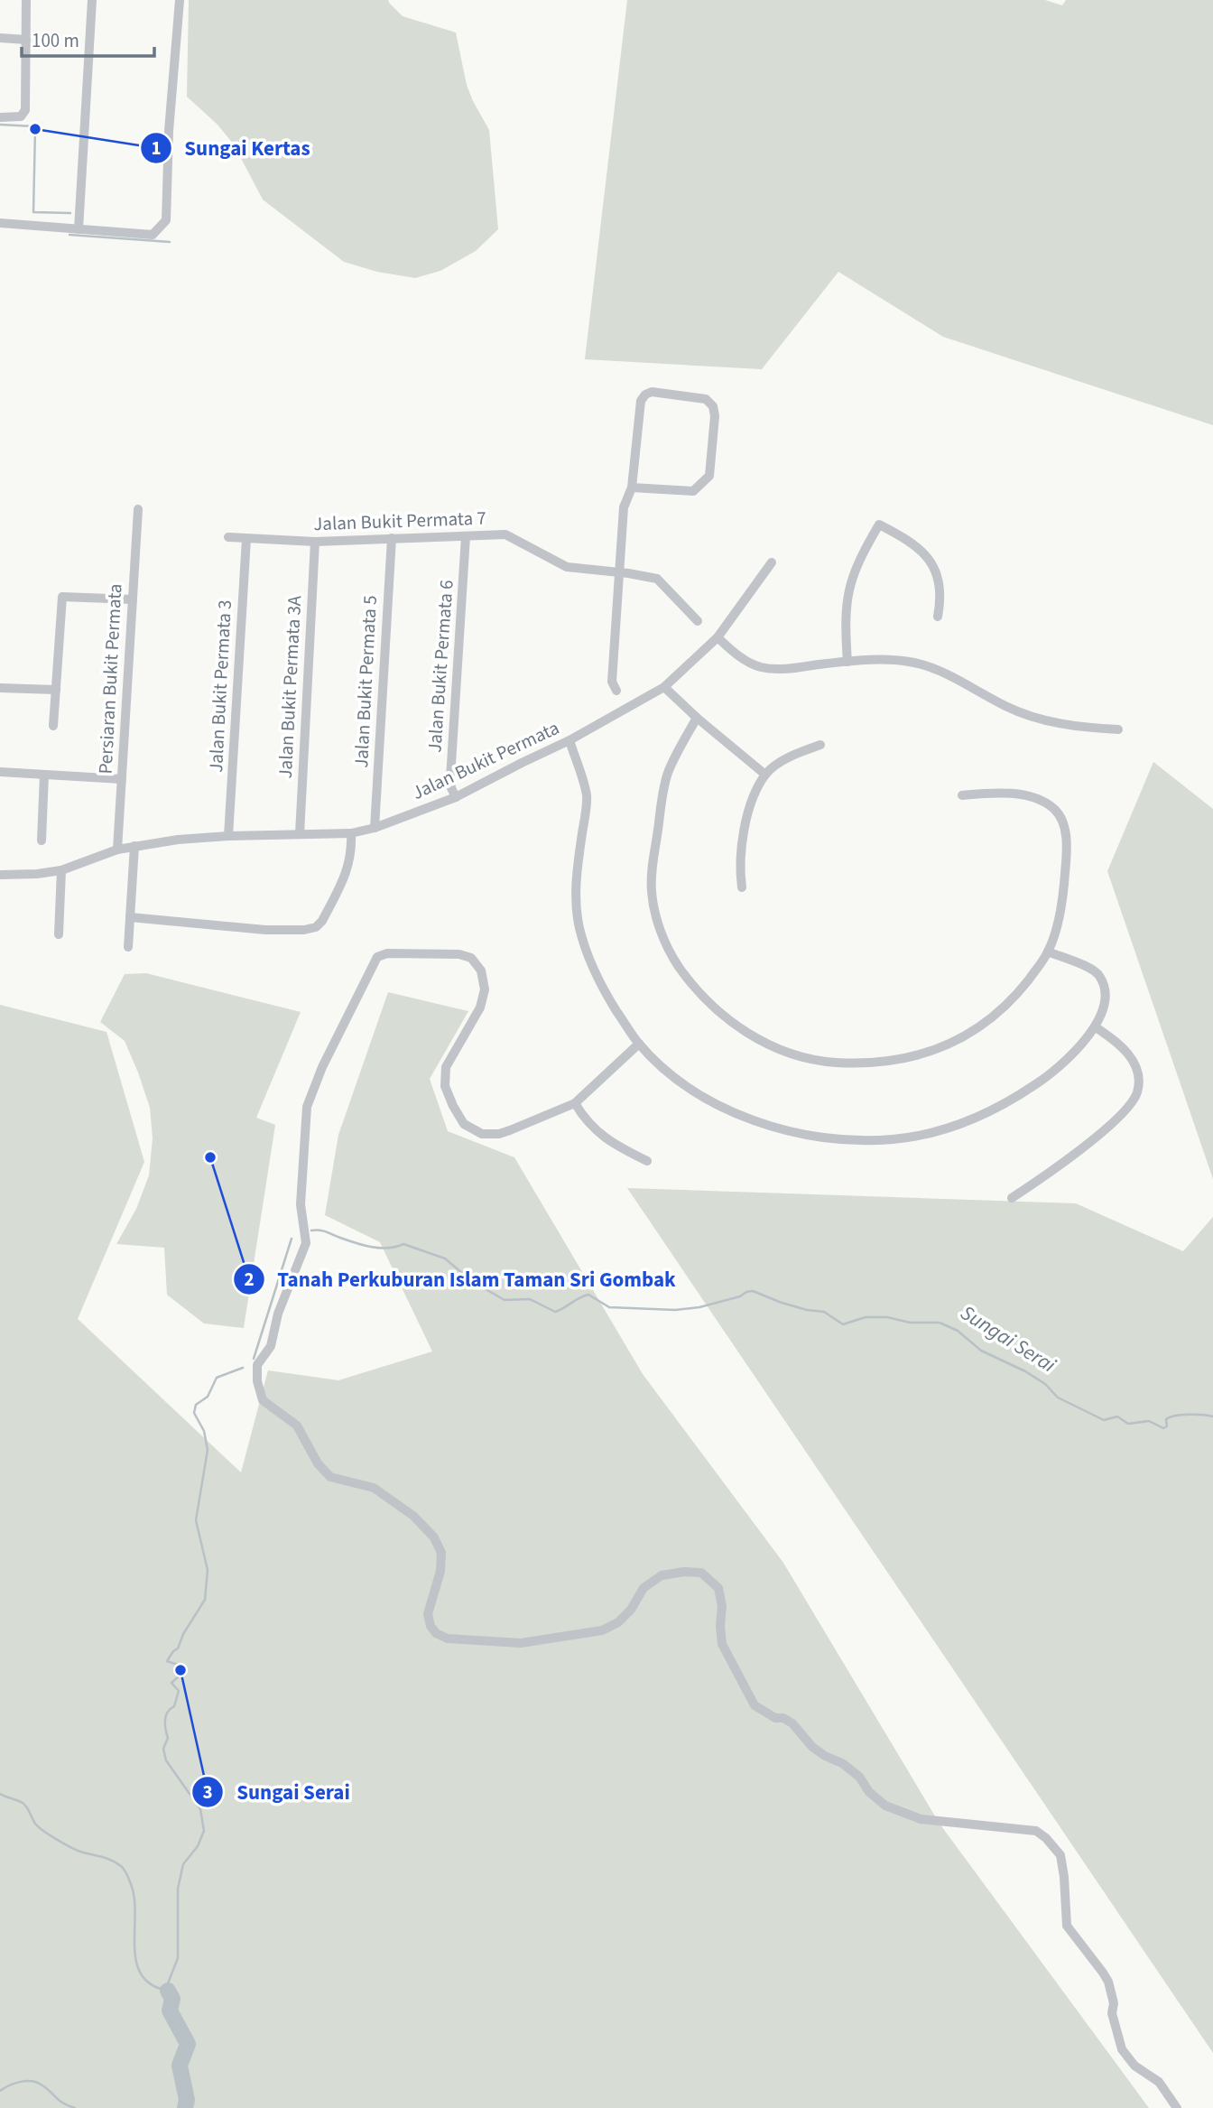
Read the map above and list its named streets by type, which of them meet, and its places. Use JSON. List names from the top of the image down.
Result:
{
  "streets": {
    "street": [
      "Jalan Bukit Permata 7",
      "Jalan Bukit Permata 6",
      "Persiaran Bukit Permata",
      "Jalan Bukit Permata 5",
      "Jalan Bukit Permata 3",
      "Jalan Bukit Permata 3A",
      "Jalan Bukit Permata"
    ]
  },
  "crossings": [
    ["Jalan Bukit Permata 7", "Jalan Bukit Permata 6"],
    ["Jalan Bukit Permata 7", "Jalan Bukit Permata 5"],
    ["Jalan Bukit Permata 7", "Jalan Bukit Permata 3"],
    ["Jalan Bukit Permata 7", "Jalan Bukit Permata 3A"],
    ["Jalan Bukit Permata 6", "Jalan Bukit Permata"],
    ["Persiaran Bukit Permata", "Jalan Bukit Permata"],
    ["Jalan Bukit Permata 5", "Jalan Bukit Permata"],
    ["Jalan Bukit Permata 3", "Jalan Bukit Permata"],
    ["Jalan Bukit Permata 3A", "Jalan Bukit Permata"]
  ],
  "water": ["Sungai Serai"],
  "places": ["Sungai Kertas", "Tanah Perkuburan Islam Taman Sri Gombak", "Sungai Serai"],
  "scale_bar": "100 m"
}
